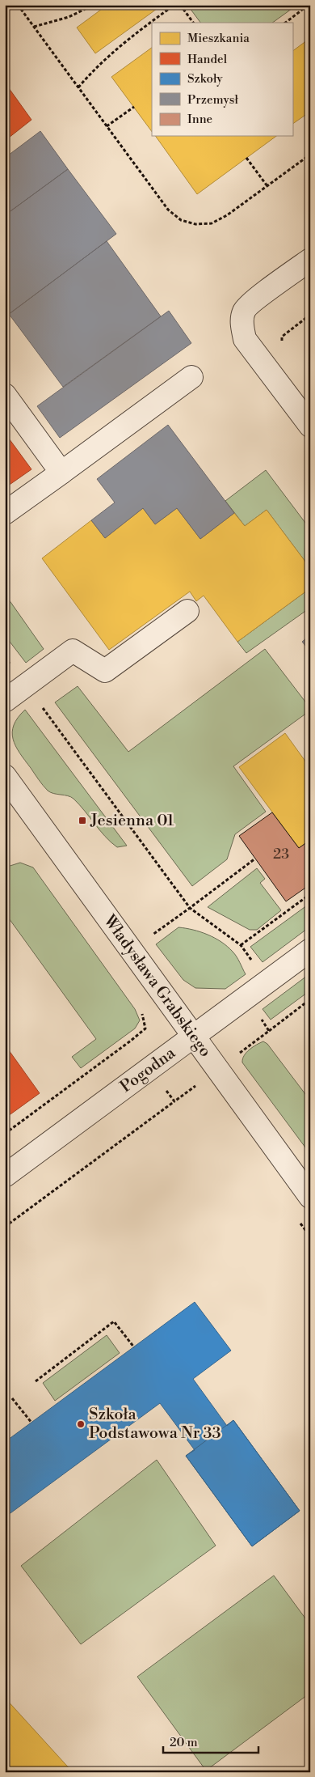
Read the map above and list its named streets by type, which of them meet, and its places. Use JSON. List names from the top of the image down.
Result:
{
  "streets": {
    "street": ["Władysława Grabskiego", "Pogodna"]
  },
  "crossings": [
    ["Władysława Grabskiego", "Pogodna"]
  ],
  "places": {
    "transit": ["Jesienna 01"],
    "other": ["Szkoła Podstawowa Nr 33"]
  },
  "house_numbers": ["23"],
  "legend": [
    "Mieszkania",
    "Handel",
    "Szkoły",
    "Przemysł",
    "Inne"
  ],
  "scale_bar": "20 m"
}
